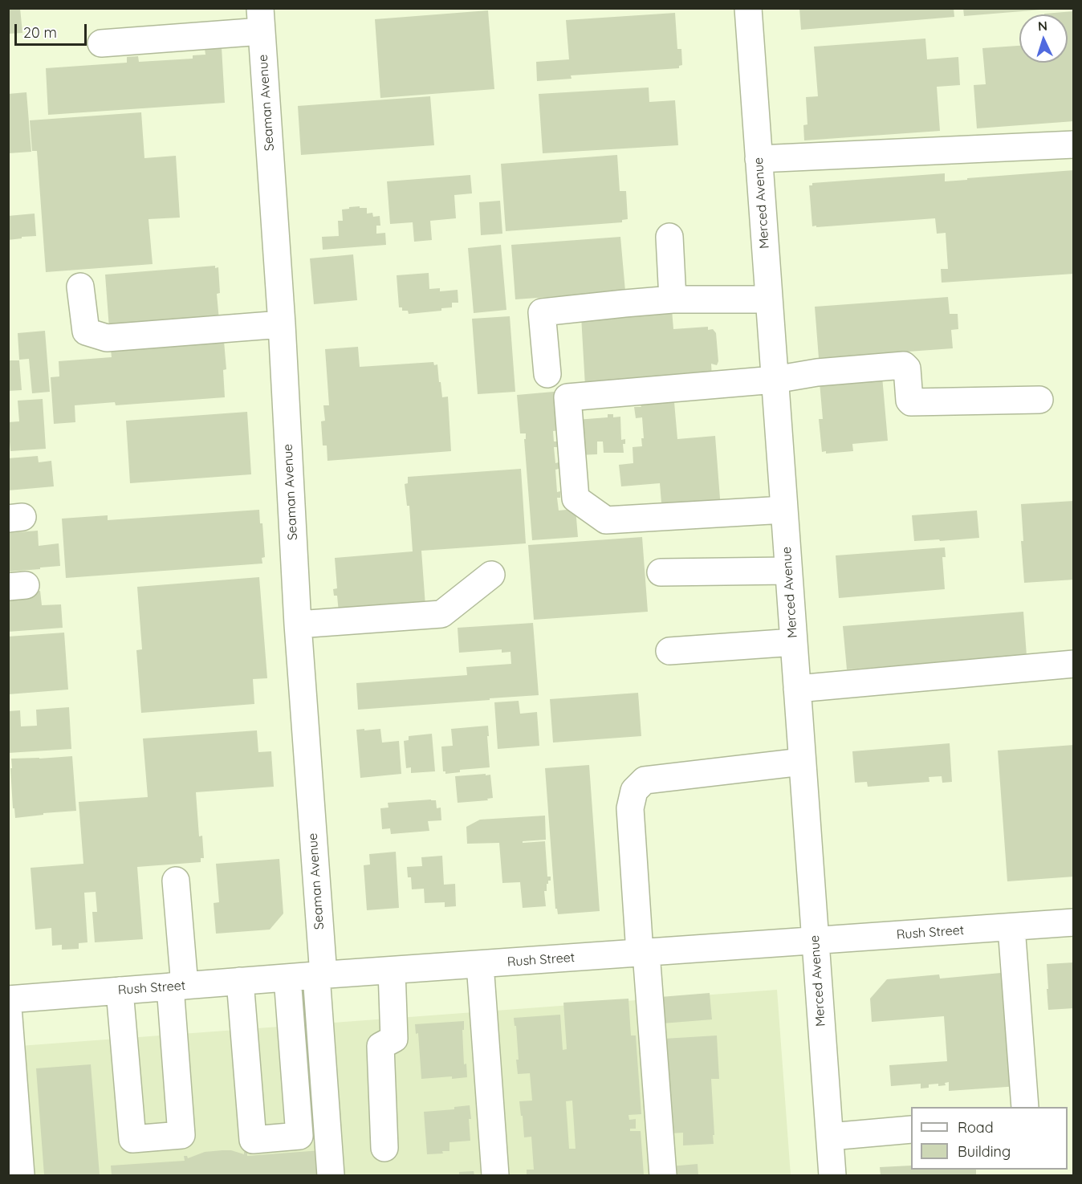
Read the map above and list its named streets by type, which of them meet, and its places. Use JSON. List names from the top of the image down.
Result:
{
  "streets": {
    "street": ["Seaman Avenue", "Merced Avenue", "Rush Street"]
  },
  "crossings": [
    ["Seaman Avenue", "Rush Street"],
    ["Merced Avenue", "Rush Street"]
  ],
  "legend": ["Road", "Building"],
  "scale_bar": "20 m",
  "north": "top"
}
